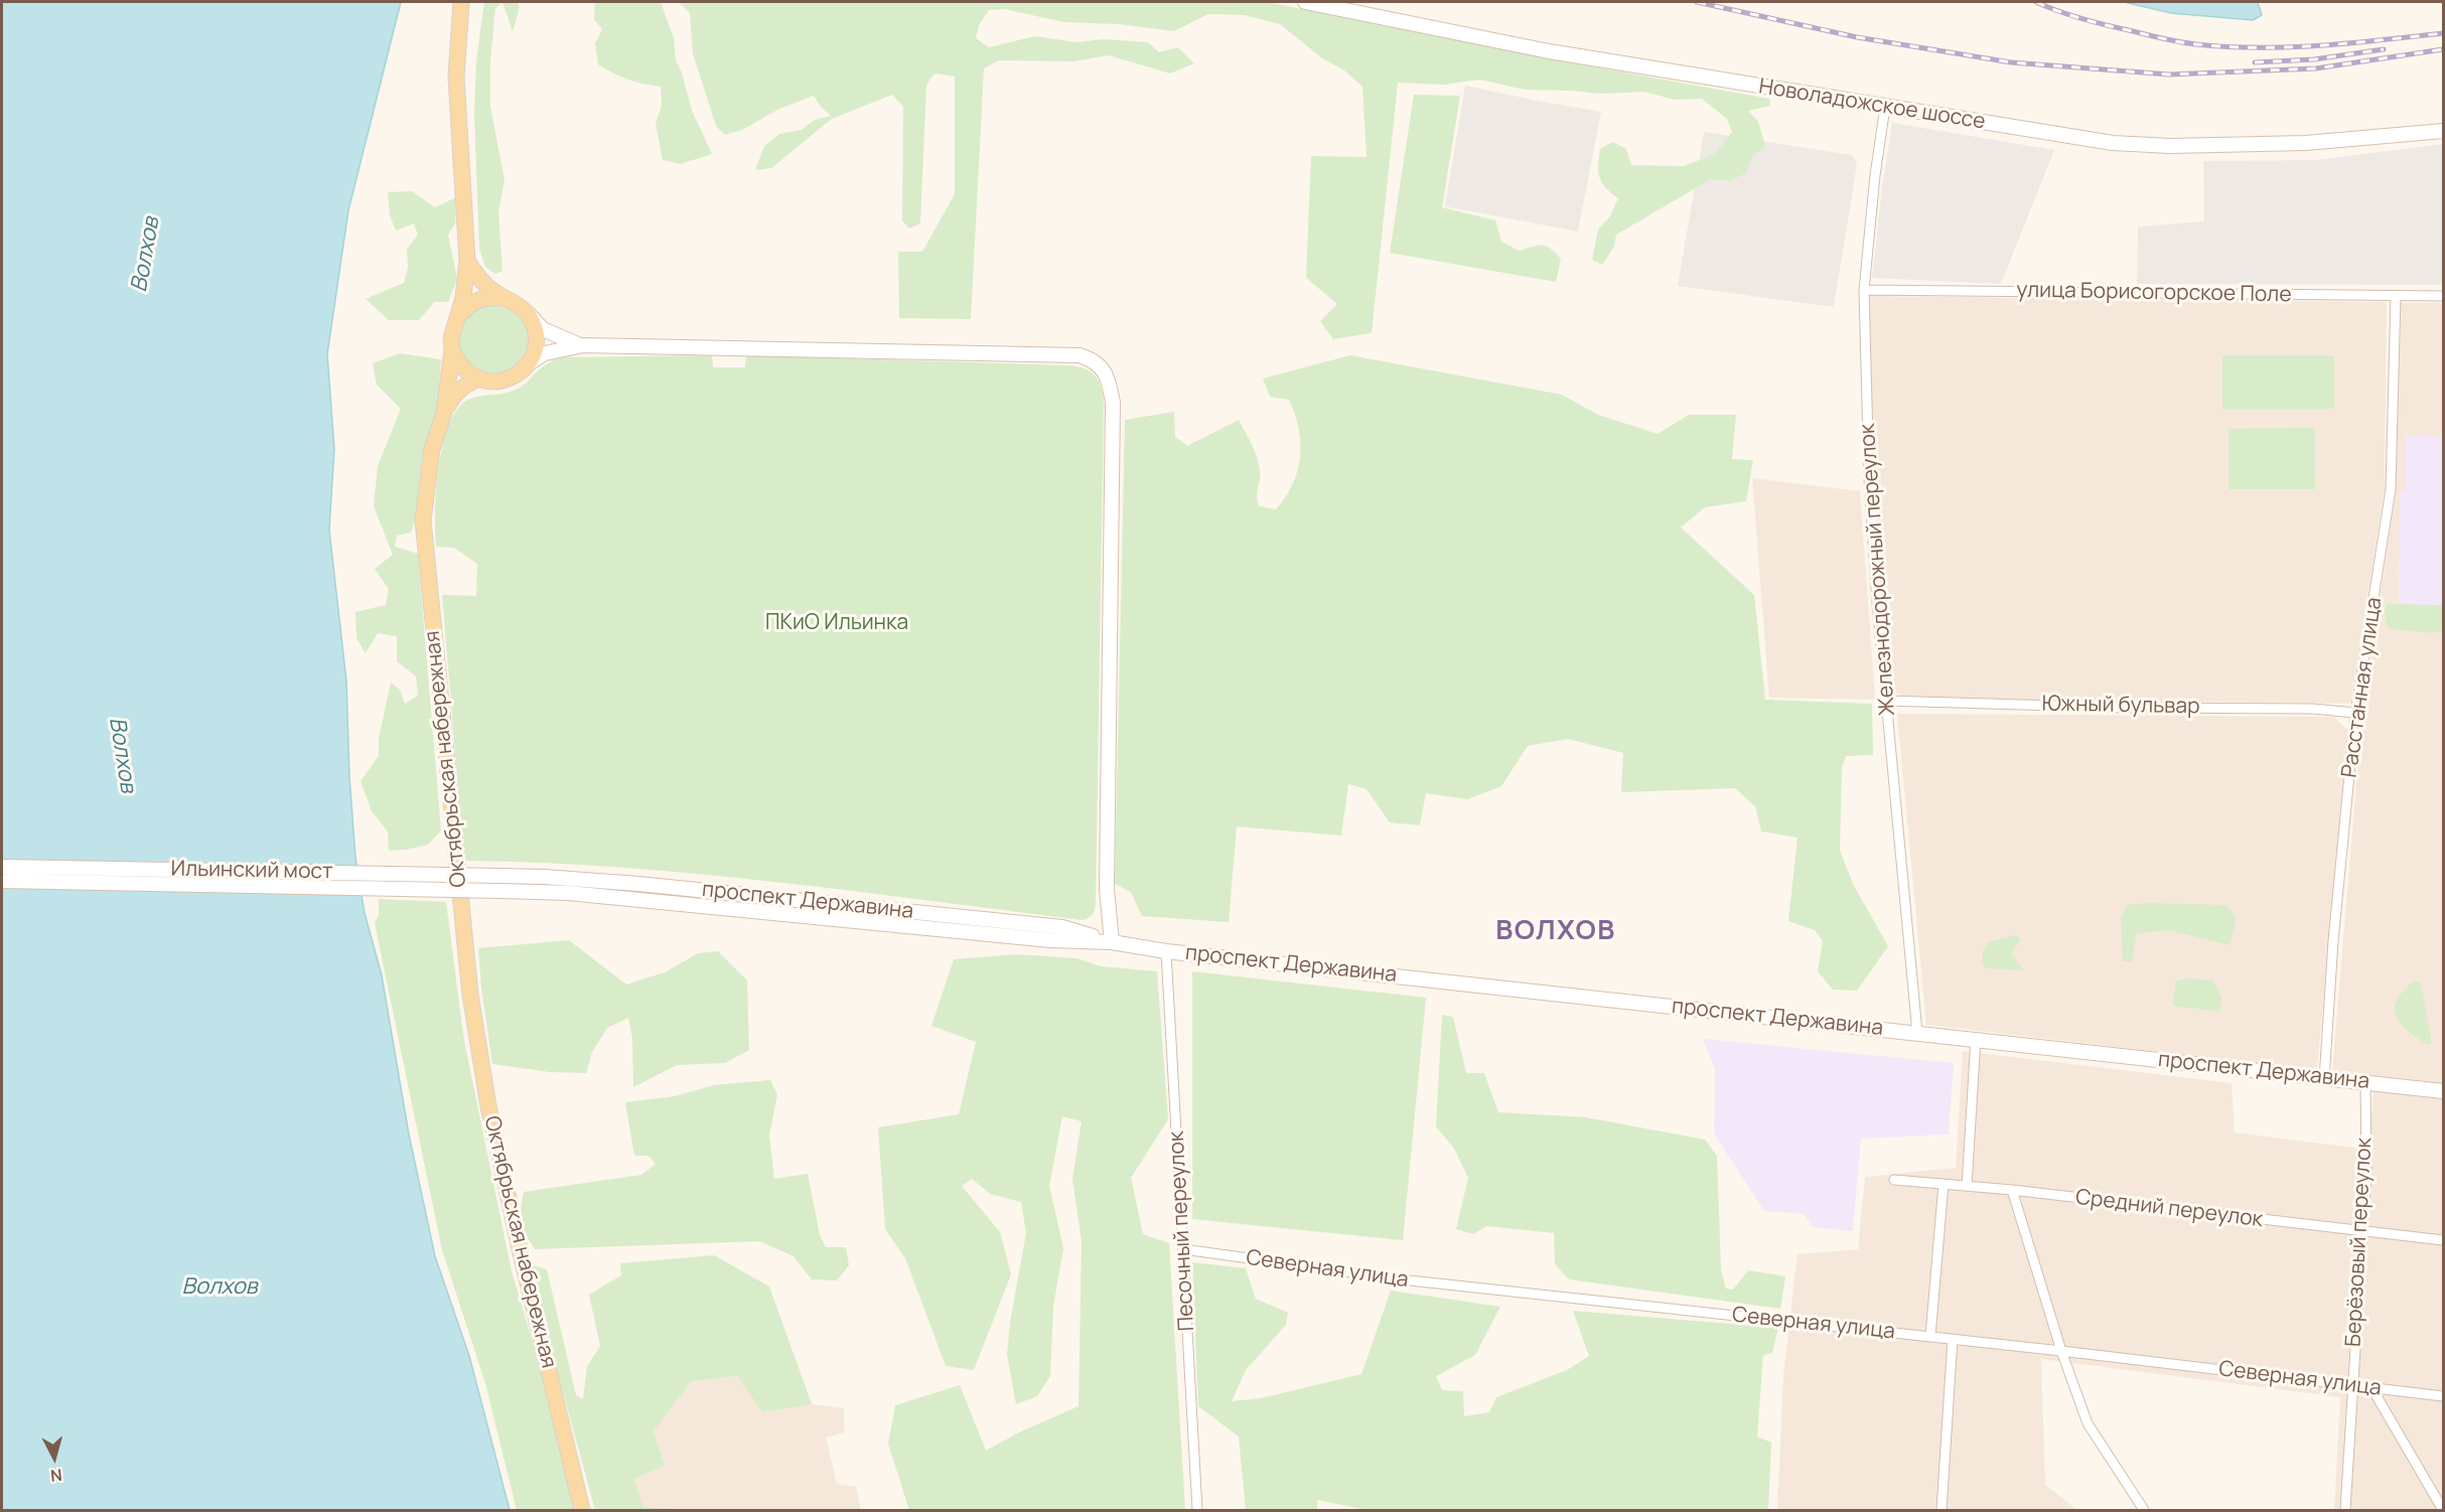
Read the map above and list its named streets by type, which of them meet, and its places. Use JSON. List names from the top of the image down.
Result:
{
  "streets": {
    "main road": [
      "Новоладожское шоссе",
      "Октябрьская набережная",
      "Ильинский мост",
      "проспект Державина"
    ],
    "street": [
      "улица Борисогорское Поле",
      "Железнодорожный переулок",
      "Расстанная улица",
      "Южный бульвар",
      "Средний переулок",
      "Песочный переулок",
      "Берёзовый переулок",
      "Северная улица"
    ]
  },
  "crossings": [
    ["Новоладожское шоссе", "Железнодорожный переулок"],
    ["улица Борисогорское Поле", "Железнодорожный переулок"],
    ["улица Борисогорское Поле", "Расстанная улица"],
    ["Железнодорожный переулок", "Южный бульвар"],
    ["Железнодорожный переулок", "проспект Державина"],
    ["Расстанная улица", "Южный бульвар"],
    ["Расстанная улица", "проспект Державина"],
    ["Ильинский мост", "проспект Державина"],
    ["проспект Державина", "Песочный переулок"],
    ["проспект Державина", "Берёзовый переулок"],
    ["Средний переулок", "Берёзовый переулок"],
    ["Песочный переулок", "Северная улица"],
    ["Берёзовый переулок", "Северная улица"]
  ],
  "districts": ["ВОЛХОВ"],
  "water": ["Волхов"],
  "parks": ["ПКиО Ильинка"],
  "north": "bottom"
}
